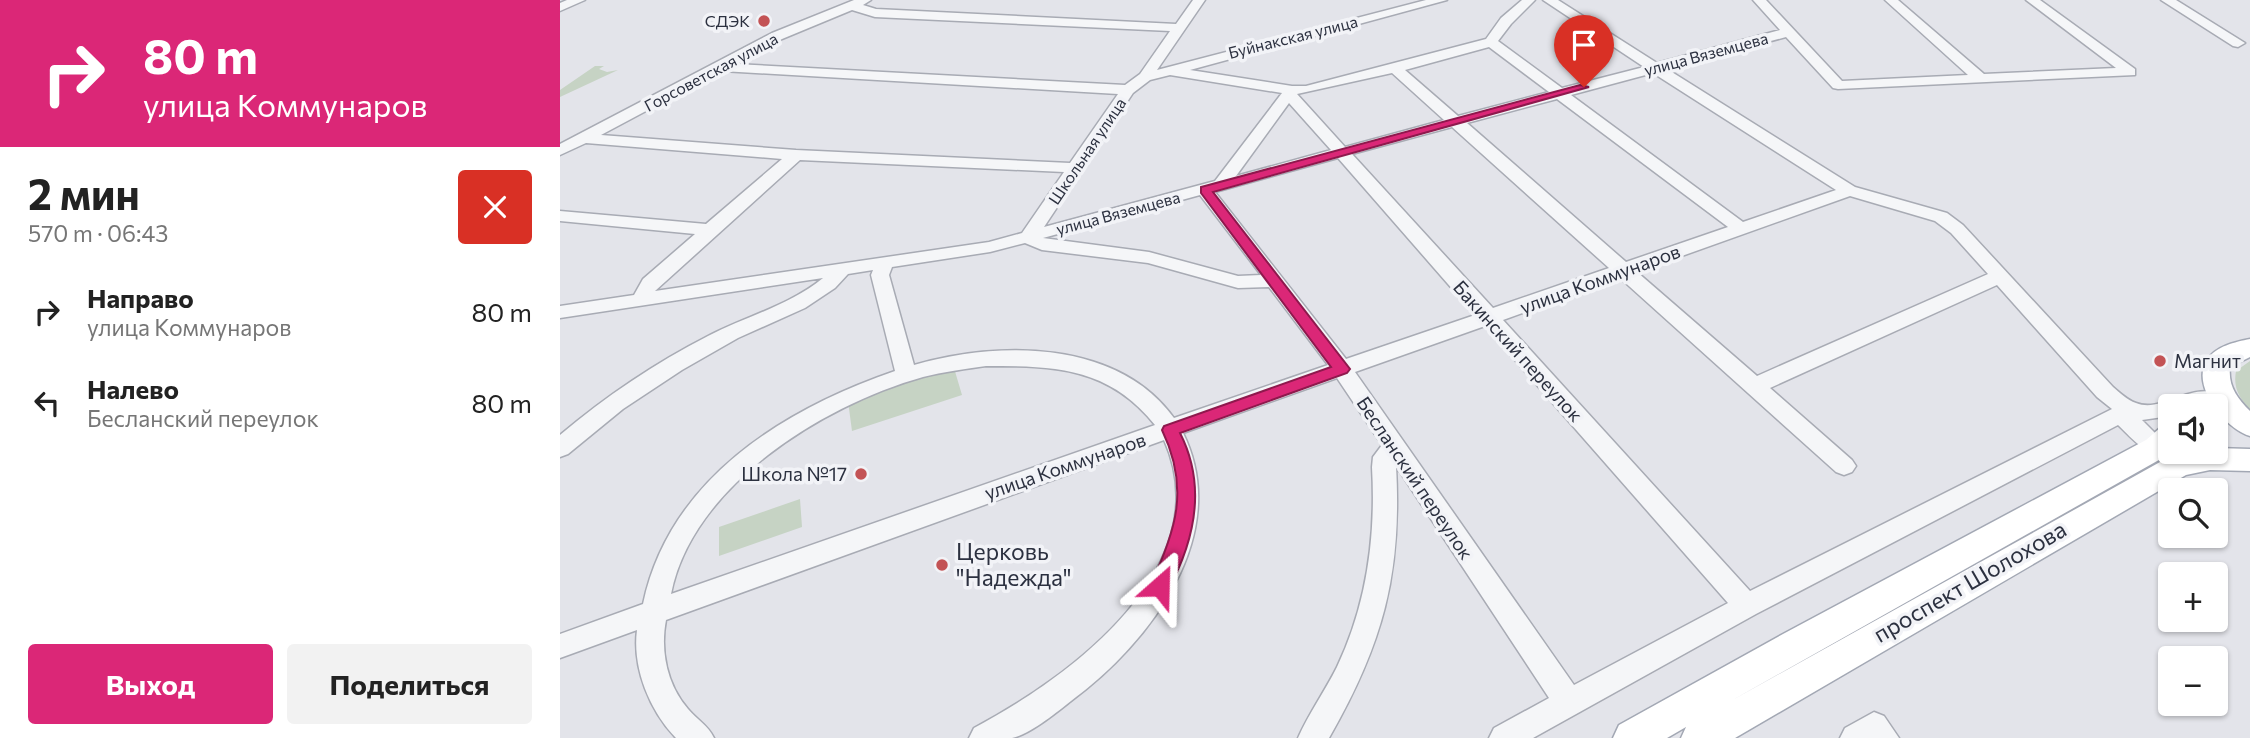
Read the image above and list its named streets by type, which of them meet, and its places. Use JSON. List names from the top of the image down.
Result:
{
  "streets": {
    "main road": ["проспект Шолохова"],
    "street": [
      "Буйнакская улица",
      "улица Вяземцева",
      "Горсоветская улица",
      "Школьная улица",
      "улица Коммунаров",
      "Бакинский переулок",
      "Бесланский переулок"
    ]
  },
  "crossings": [
    ["Буйнакская улица", "Школьная улица"],
    ["улица Вяземцева", "Школьная улица"],
    ["улица Вяземцева", "Бакинский переулок"],
    ["улица Вяземцева", "Бесланский переулок"],
    ["улица Коммунаров", "Бакинский переулок"],
    ["улица Коммунаров", "Бесланский переулок"]
  ],
  "places": [
    "СДЭК",
    "Магнит",
    "Школа №17",
    "Церковь \"Надежда\""
  ],
  "page": {
    "turn": ["80 m", "улица Коммунаров"],
    "heading": ["2 мин", "570 m · 06:43"],
    "list": [
      {
        "name": "Направо",
        "note": "улица Коммунаров",
        "value": "80 m"
      },
      {
        "name": "Налево",
        "note": "Бесланский переулок",
        "value": "80 m"
      }
    ],
    "map_buttons": ["+", "−"],
    "buttons": ["Выход", "Поделиться"]
  }
}
